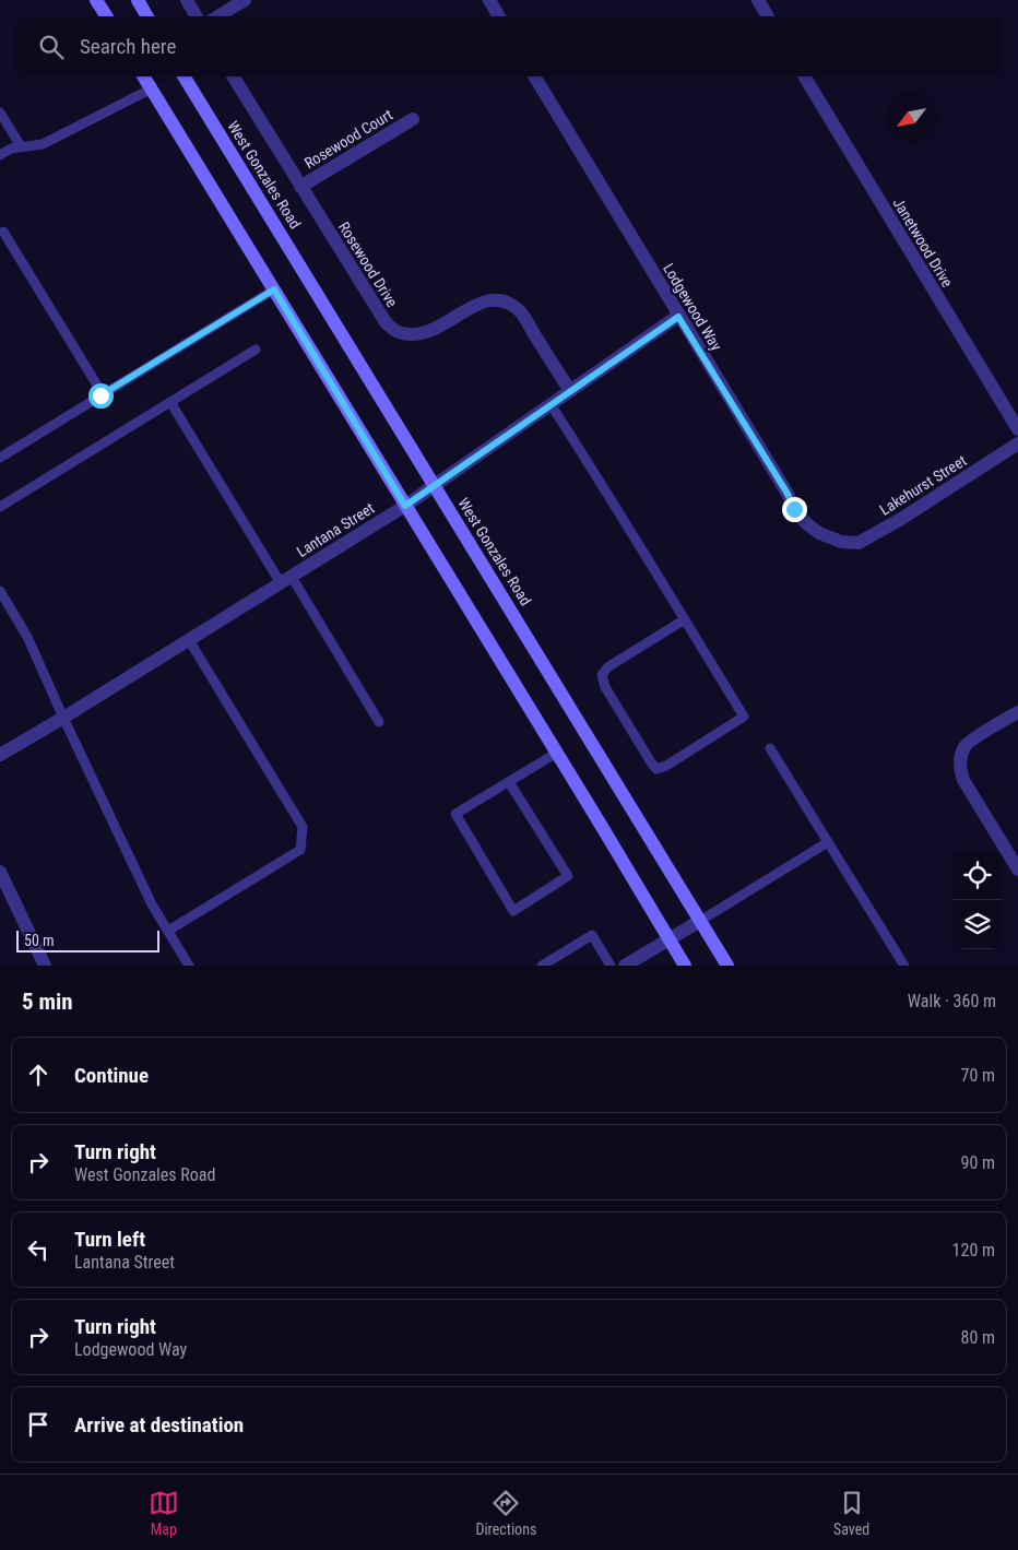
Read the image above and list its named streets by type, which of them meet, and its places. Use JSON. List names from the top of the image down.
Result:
{
  "streets": {
    "main road": ["West Gonzales Road"],
    "street": [
      "Rosewood Court",
      "Janetwood Drive",
      "Rosewood Drive",
      "Lodgewood Way",
      "Lakehurst Street",
      "Lantana Street"
    ]
  },
  "crossings": [
    ["Rosewood Court", "Rosewood Drive"],
    ["West Gonzales Road", "Lantana Street"],
    ["Rosewood Drive", "Lantana Street"],
    ["Lodgewood Way", "Lakehurst Street"],
    ["Lodgewood Way", "Lantana Street"]
  ],
  "scale_bar": "50 m",
  "north": "bottom left",
  "page": {
    "search": "Search here",
    "scale": "50 m",
    "heading": ["5 min", "Walk · 360 m"],
    "list": [
      ["Continue", "70 m"],
      ["Turn right", "West Gonzales Road", "90 m"],
      ["Turn left", "Lantana Street", "120 m"],
      ["Turn right", "Lodgewood Way", "80 m"],
      "Arrive at destination"
    ],
    "nav": ["Map", "Directions", "Saved"]
  }
}
